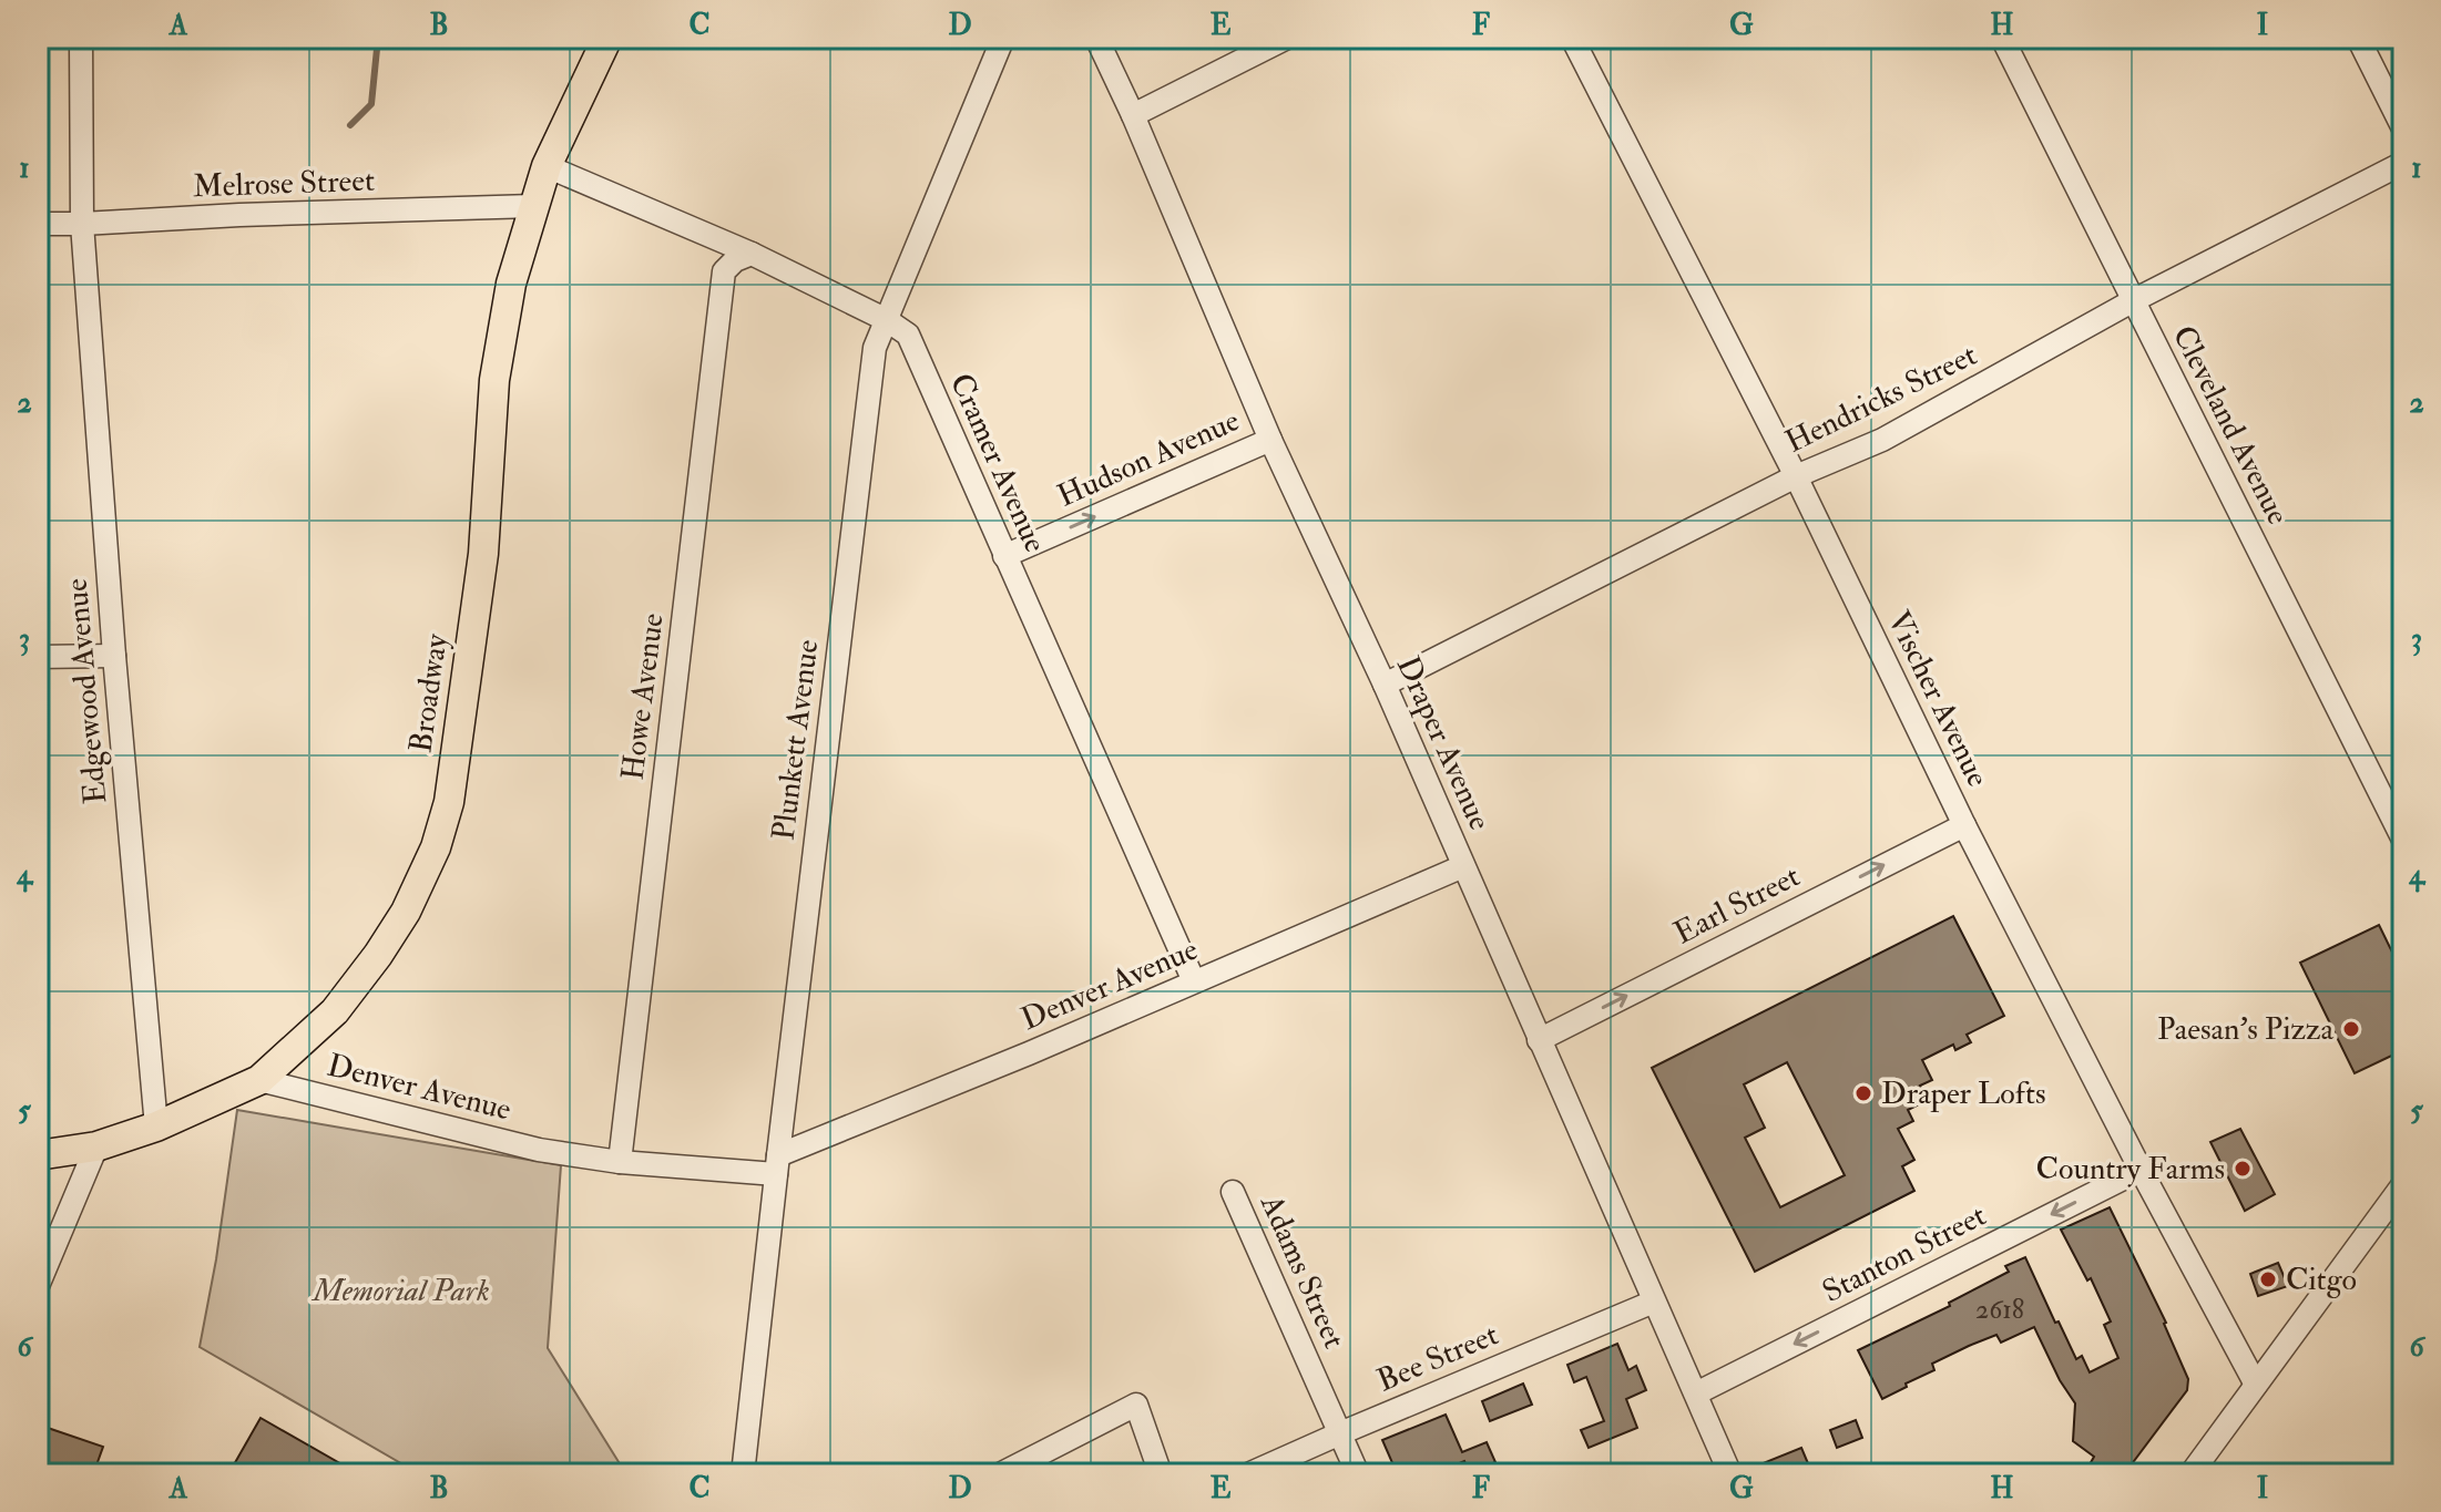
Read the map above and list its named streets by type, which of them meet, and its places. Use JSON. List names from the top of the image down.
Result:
{
  "streets": {
    "main road": ["Broadway"],
    "street": [
      "Melrose Street",
      "Hendricks Street",
      "Cleveland Avenue",
      "Hudson Avenue",
      "Cramer Avenue",
      "Edgewood Avenue",
      "Howe Avenue",
      "Vischer Avenue",
      "Plunkett Avenue",
      "Draper Avenue",
      "Earl Street",
      "Denver Avenue",
      "Stanton Street",
      "Adams Street",
      "Bee Street"
    ]
  },
  "crossings": [
    ["Melrose Street", "Edgewood Avenue"],
    ["Melrose Street", "Broadway"],
    ["Hendricks Street", "Cleveland Avenue"],
    ["Hendricks Street", "Vischer Avenue"],
    ["Hendricks Street", "Draper Avenue"],
    ["Hudson Avenue", "Cramer Avenue"],
    ["Hudson Avenue", "Draper Avenue"],
    ["Cramer Avenue", "Broadway"],
    ["Cramer Avenue", "Howe Avenue"],
    ["Cramer Avenue", "Plunkett Avenue"],
    ["Cramer Avenue", "Denver Avenue"],
    ["Edgewood Avenue", "Broadway"],
    ["Broadway", "Denver Avenue"],
    ["Howe Avenue", "Denver Avenue"],
    ["Vischer Avenue", "Earl Street"],
    ["Vischer Avenue", "Stanton Street"],
    ["Plunkett Avenue", "Denver Avenue"],
    ["Draper Avenue", "Earl Street"],
    ["Draper Avenue", "Denver Avenue"],
    ["Draper Avenue", "Stanton Street"],
    ["Draper Avenue", "Bee Street"],
    ["Adams Street", "Bee Street"]
  ],
  "one_way": ["Hudson Avenue", "Earl Street", "Stanton Street"],
  "parks": ["Memorial Park"],
  "places": [
    "Paesan's Pizza",
    "Draper Lofts",
    "Country Farms",
    "Citgo"
  ],
  "house_numbers": ["2618"],
  "grid": {
    "columns": [
      "A",
      "B",
      "C",
      "D",
      "E",
      "F",
      "G",
      "H",
      "I"
    ],
    "rows": [
      "1",
      "2",
      "3",
      "4",
      "5",
      "6"
    ]
  }
}
